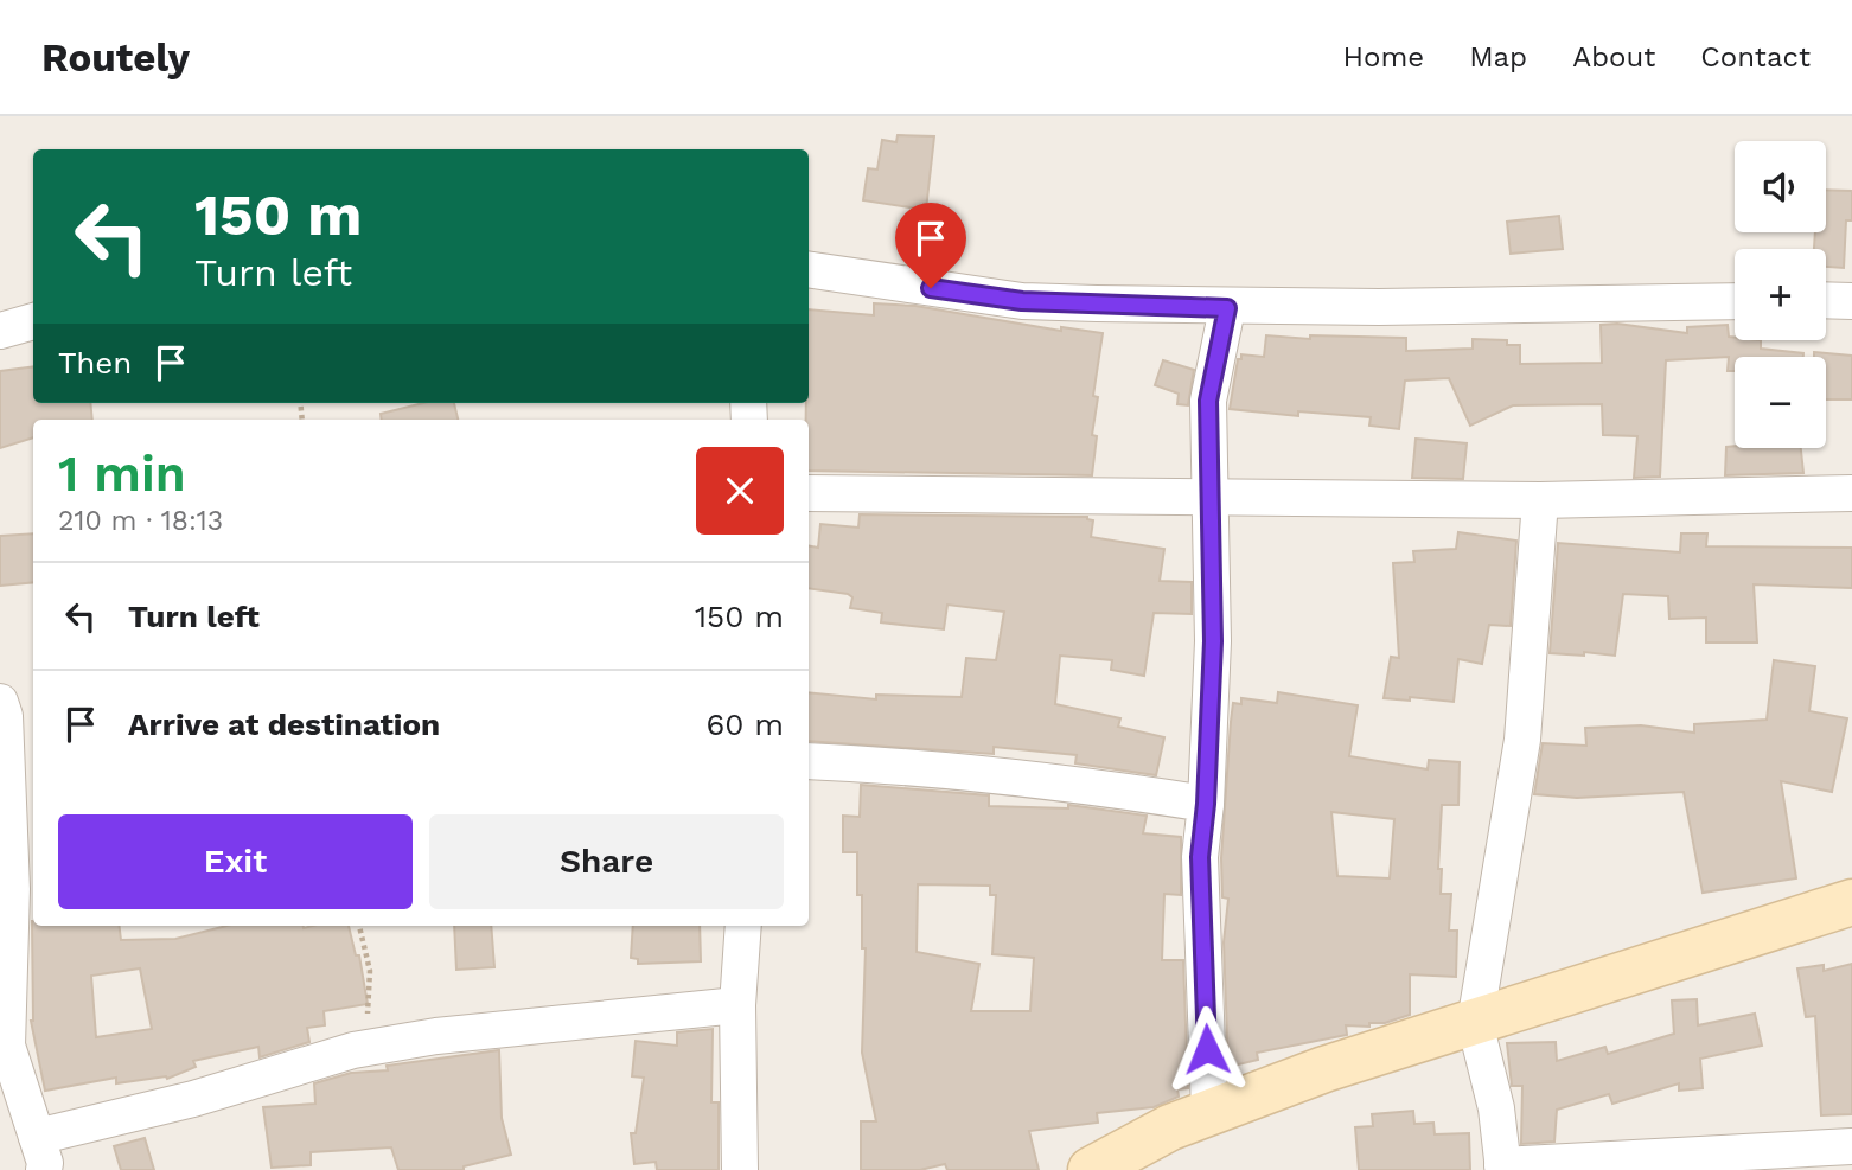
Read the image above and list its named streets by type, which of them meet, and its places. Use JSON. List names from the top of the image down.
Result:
{
  "page": {
    "header": "Routely",
    "nav": [
      "Home",
      "Map",
      "About",
      "Contact"
    ],
    "map_buttons": ["+", "−"],
    "turn": ["150 m", "Turn left"],
    "then": "Then",
    "heading": ["1 min", "210 m · 18:13"],
    "list": [
      {
        "name": "Turn left",
        "value": "150 m"
      },
      {
        "name": "Arrive at destination",
        "value": "60 m"
      }
    ],
    "buttons": ["Exit", "Share"]
  }
}
